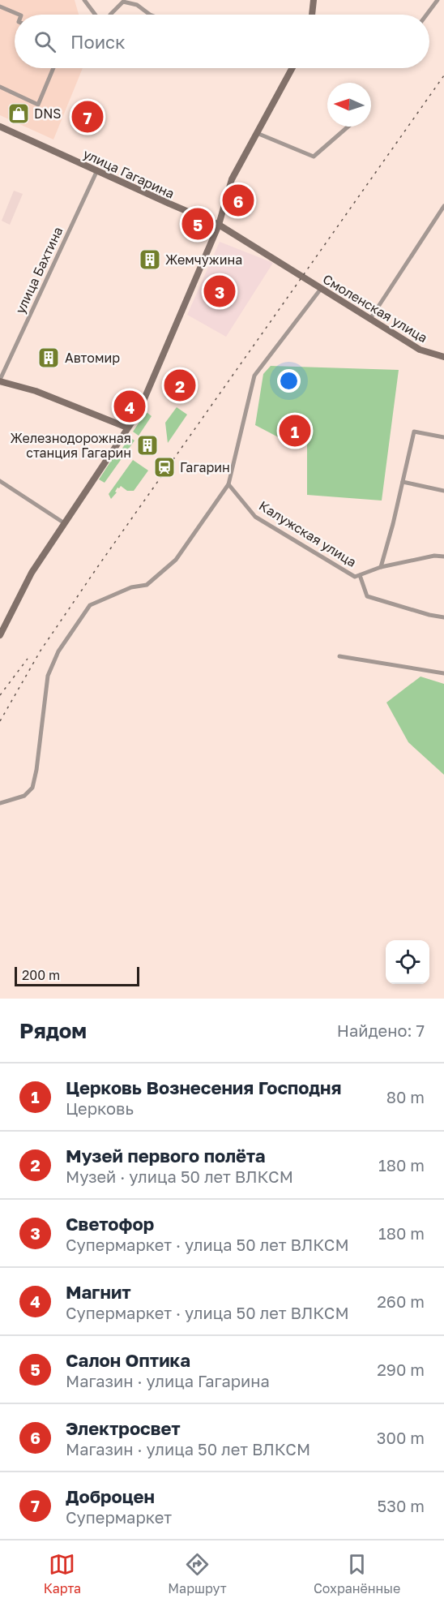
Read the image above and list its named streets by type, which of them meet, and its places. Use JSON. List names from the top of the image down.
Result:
{
  "streets": {
    "main road": ["улица Гагарина", "Смоленская улица"],
    "street": ["улица Бахтина", "Калужская улица"]
  },
  "crossings": [
    ["улица Гагарина", "улица Бахтина"],
    ["улица Гагарина", "Смоленская улица"]
  ],
  "places": {
    "shop": ["DNS"],
    "building": ["Жемчужина", "Автомир", "Железнодорожная станция Гагарин"],
    "station": ["Гагарин"]
  },
  "scale_bar": "200 m",
  "north": "left",
  "page": {
    "search": "Поиск",
    "pins": [
      "7",
      "6",
      "5",
      "3",
      "2",
      "4",
      "1"
    ],
    "scale": "200 m",
    "heading": ["Рядом", "Найдено: 7"],
    "list": [
      {
        "mark": "1",
        "name": "Церковь Вознесения Господня",
        "note": "Церковь",
        "value": "80 m"
      },
      {
        "mark": "2",
        "name": "Музей первого полёта",
        "note": "Музей · улица 50 лет ВЛКСМ",
        "value": "180 m"
      },
      {
        "mark": "3",
        "name": "Светофор",
        "note": "Супермаркет · улица 50 лет ВЛКСМ",
        "value": "180 m"
      },
      {
        "mark": "4",
        "name": "Магнит",
        "note": "Супермаркет · улица 50 лет ВЛКСМ",
        "value": "260 m"
      },
      {
        "mark": "5",
        "name": "Салон Оптика",
        "note": "Магазин · улица Гагарина",
        "value": "290 m"
      },
      {
        "mark": "6",
        "name": "Электросвет",
        "note": "Магазин · улица 50 лет ВЛКСМ",
        "value": "300 m"
      },
      {
        "mark": "7",
        "name": "Доброцен",
        "note": "Супермаркет",
        "value": "530 m"
      }
    ],
    "nav": ["Карта", "Маршрут", "Сохранённые"]
  }
}
